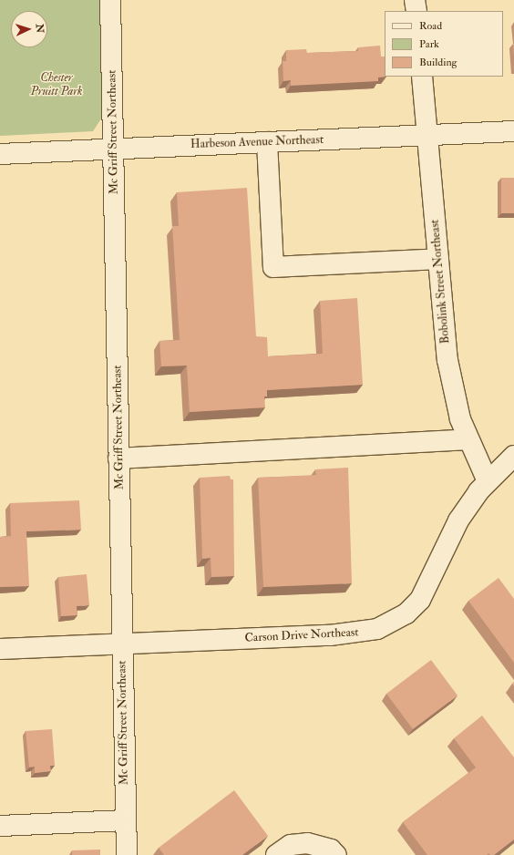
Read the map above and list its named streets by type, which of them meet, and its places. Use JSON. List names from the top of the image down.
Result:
{
  "streets": {
    "street": [
      "Mc Griff Street Northeast",
      "Harbeson Avenue Northeast",
      "Bobolink Street Northeast",
      "Carson Drive Northeast"
    ]
  },
  "crossings": [
    ["Mc Griff Street Northeast", "Harbeson Avenue Northeast"],
    ["Mc Griff Street Northeast", "Carson Drive Northeast"],
    ["Harbeson Avenue Northeast", "Bobolink Street Northeast"],
    ["Bobolink Street Northeast", "Carson Drive Northeast"]
  ],
  "parks": ["Chester Pruitt Park"],
  "legend": ["Road", "Park", "Building"],
  "north": "right"
}
